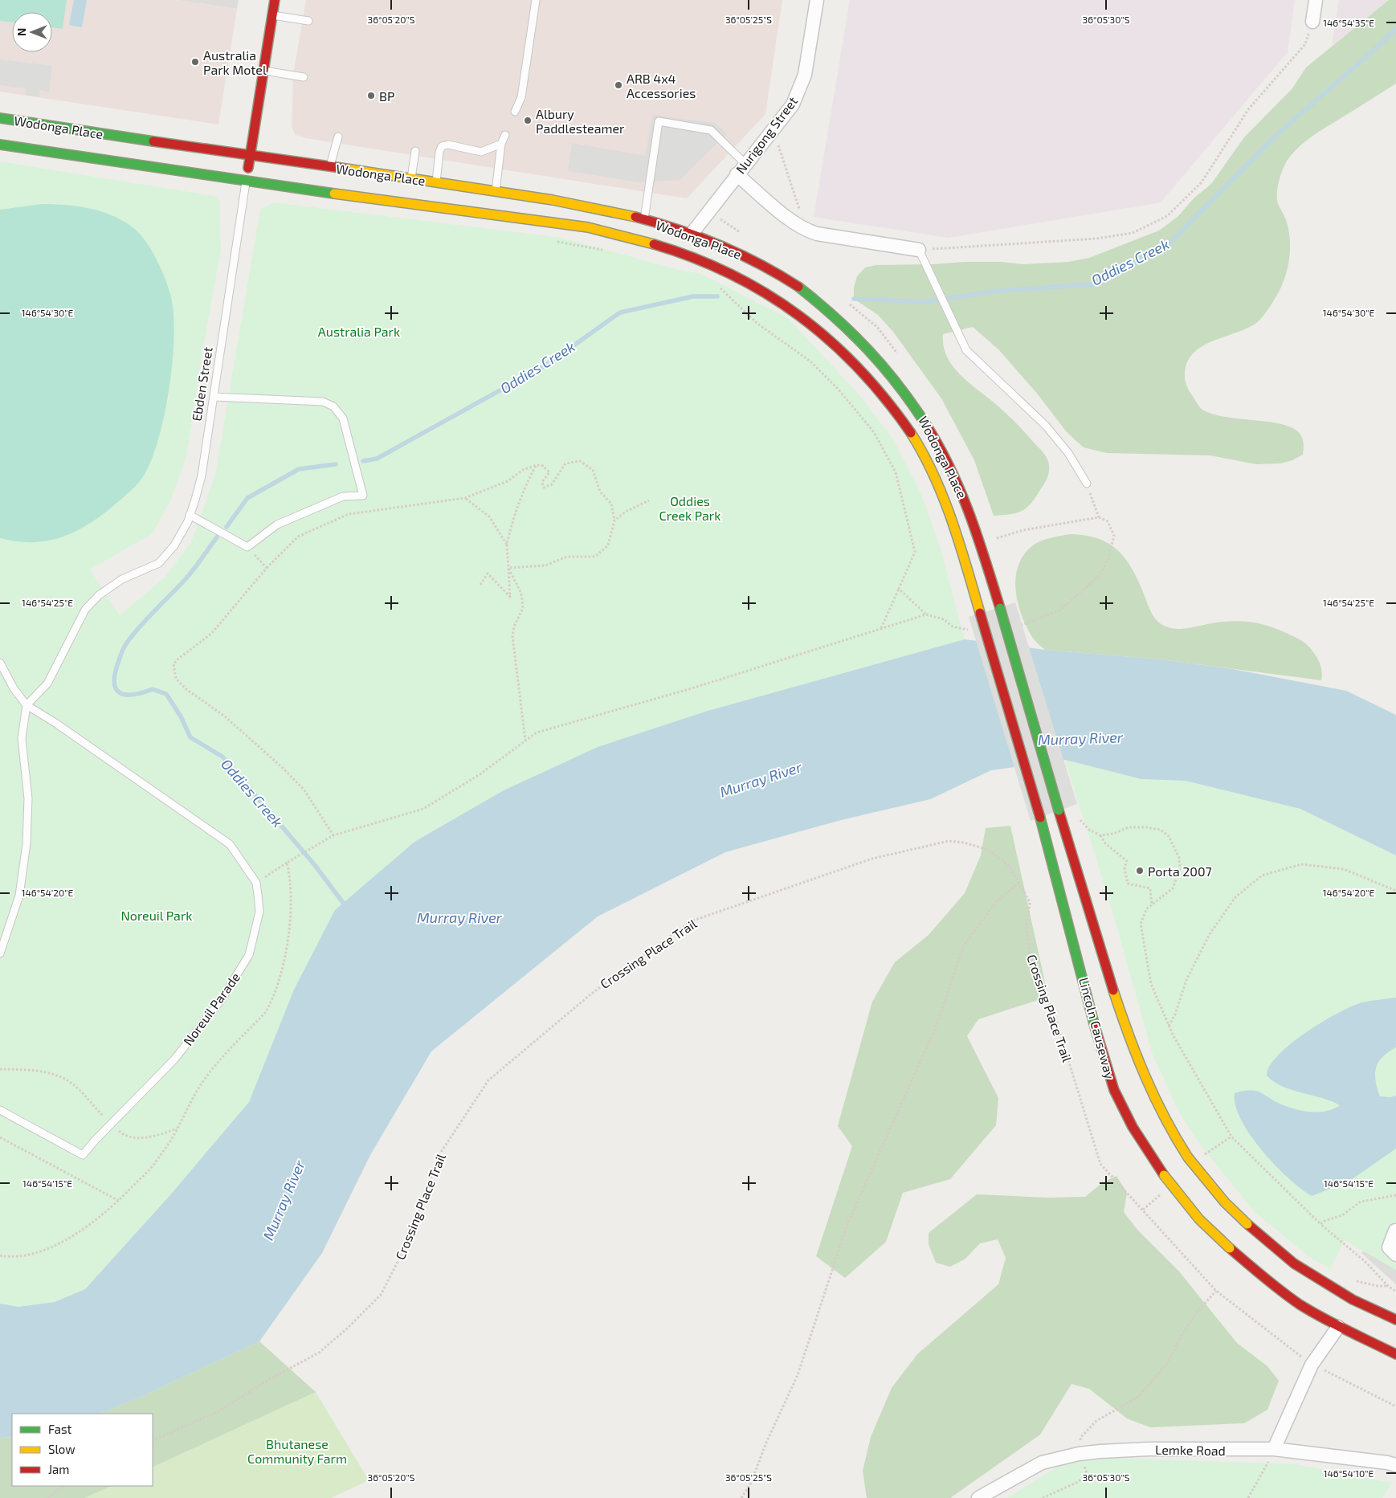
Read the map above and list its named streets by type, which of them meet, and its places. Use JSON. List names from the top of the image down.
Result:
{
  "streets": {
    "main road": ["Wodonga Place", "Ebden Street", "Lincoln Causeway"],
    "street": ["Nurigong Street", "Lemke Road"],
    "lane": ["Noreuil Parade"],
    "path": ["Crossing Place Trail"]
  },
  "crossings": [
    ["Wodonga Place", "Nurigong Street"],
    ["Wodonga Place", "Ebden Street"],
    ["Wodonga Place", "Lincoln Causeway"],
    ["Ebden Street", "Noreuil Parade"]
  ],
  "water": ["Oddies Creek", "Murray River"],
  "parks": [
    "Australia Park",
    "Oddies Creek Park",
    "Noreuil Park",
    "Bhutanese Community Farm"
  ],
  "places": [
    "Australia Park Motel",
    "ARB 4x4 Accessories",
    "BP",
    "Albury Paddlesteamer",
    "Porta 2007"
  ],
  "legend": ["Fast", "Slow", "Jam"],
  "north": "left",
  "coordinates": [
    "36°05'20\"S",
    "36°05'25\"S",
    "36°05'30\"S",
    "146°54'35\"E",
    "146°54'30\"E",
    "146°54'25\"E",
    "146°54'20\"E",
    "146°54'15\"E",
    "146°54'10\"E"
  ]
}
